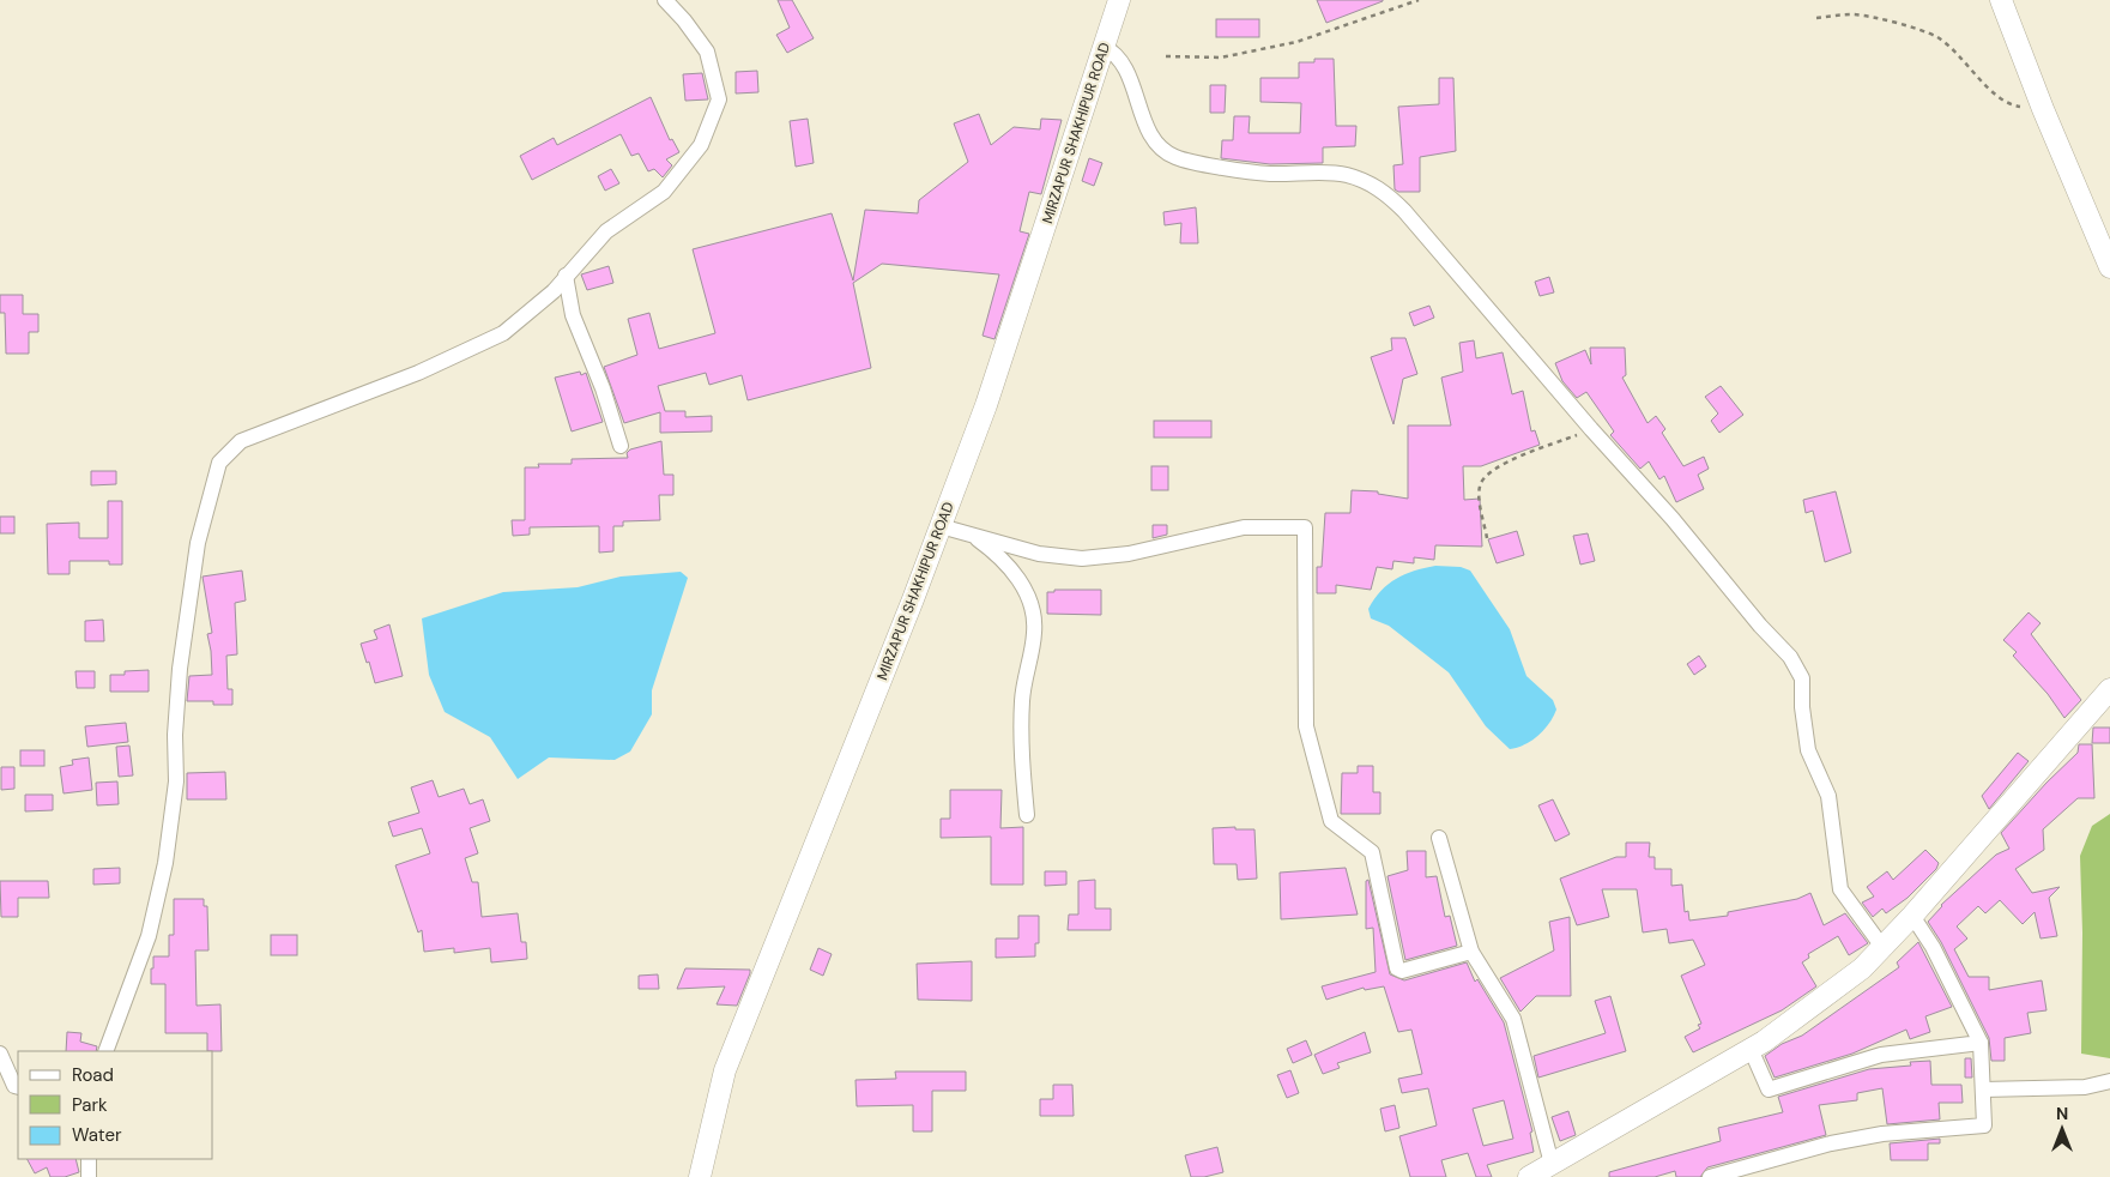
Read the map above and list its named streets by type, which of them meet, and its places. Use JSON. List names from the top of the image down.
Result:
{
  "streets": {
    "main road": ["MIRZAPUR SHAKHIPUR ROAD"]
  },
  "legend": ["Road", "Park", "Water"],
  "north": "top"
}
